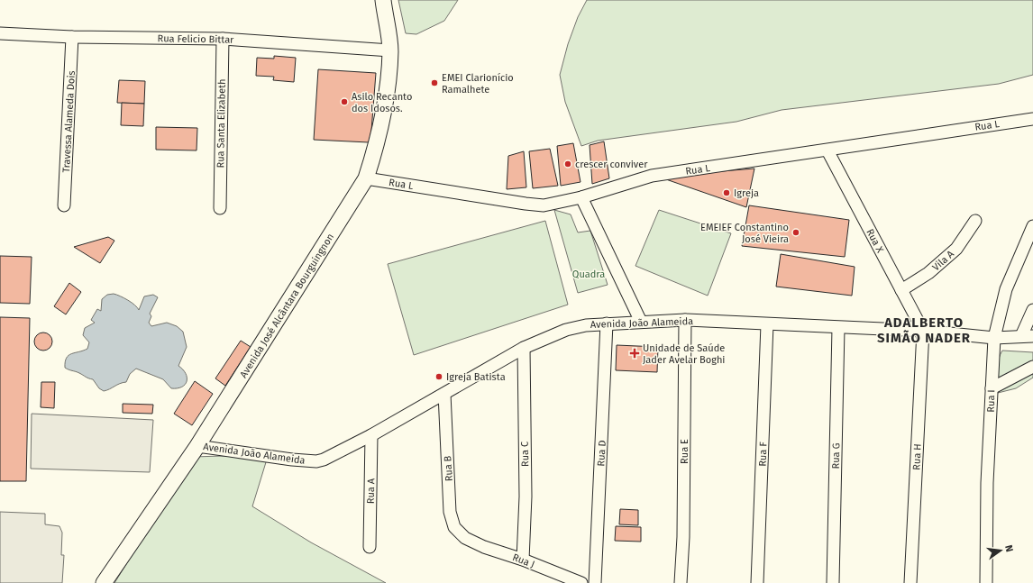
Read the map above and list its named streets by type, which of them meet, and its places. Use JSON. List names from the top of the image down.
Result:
{
  "streets": {
    "street": [
      "Rua Felicio Bittar",
      "Travessa Alameda Dois",
      "Rua Santa Elizabeth",
      "Rua L",
      "Rua X",
      "Vila A",
      "Avenida José Alcântara Bourguingnon",
      "Avenida João Alameida",
      "Rua I",
      "Rua E",
      "Rua D",
      "Rua C",
      "Rua F",
      "Rua G",
      "Rua H",
      "Rua B",
      "Rua A",
      "Rua J"
    ]
  },
  "crossings": [
    ["Rua Felicio Bittar", "Travessa Alameda Dois"],
    ["Rua Felicio Bittar", "Rua Santa Elizabeth"],
    ["Rua Felicio Bittar", "Avenida José Alcântara Bourguingnon"],
    ["Rua L", "Rua X"],
    ["Rua L", "Avenida José Alcântara Bourguingnon"],
    ["Rua X", "Vila A"],
    ["Rua X", "Avenida João Alameida"],
    ["Rua X", "Rua H"],
    ["Avenida José Alcântara Bourguingnon", "Avenida João Alameida"],
    ["Avenida João Alameida", "Rua I"],
    ["Avenida João Alameida", "Rua E"],
    ["Avenida João Alameida", "Rua D"],
    ["Avenida João Alameida", "Rua C"],
    ["Avenida João Alameida", "Rua F"],
    ["Avenida João Alameida", "Rua G"],
    ["Avenida João Alameida", "Rua H"],
    ["Avenida João Alameida", "Rua B"],
    ["Avenida João Alameida", "Rua A"],
    ["Rua C", "Rua J"],
    ["Rua B", "Rua J"]
  ],
  "districts": ["ADALBERTO SIMÃO NADER"],
  "parks": ["Quadra"],
  "places": {
    "other": [
      "EMEI Clarionício Ramalhete",
      "Asilo Recanto dos Idosos.",
      "crescer conviver",
      "Igreja",
      "EMEIEF Constantino José Vieira",
      "Igreja Batista"
    ],
    "health": ["Unidade de Saúde Jader Avelar Boghi"]
  },
  "north": "right"
}
